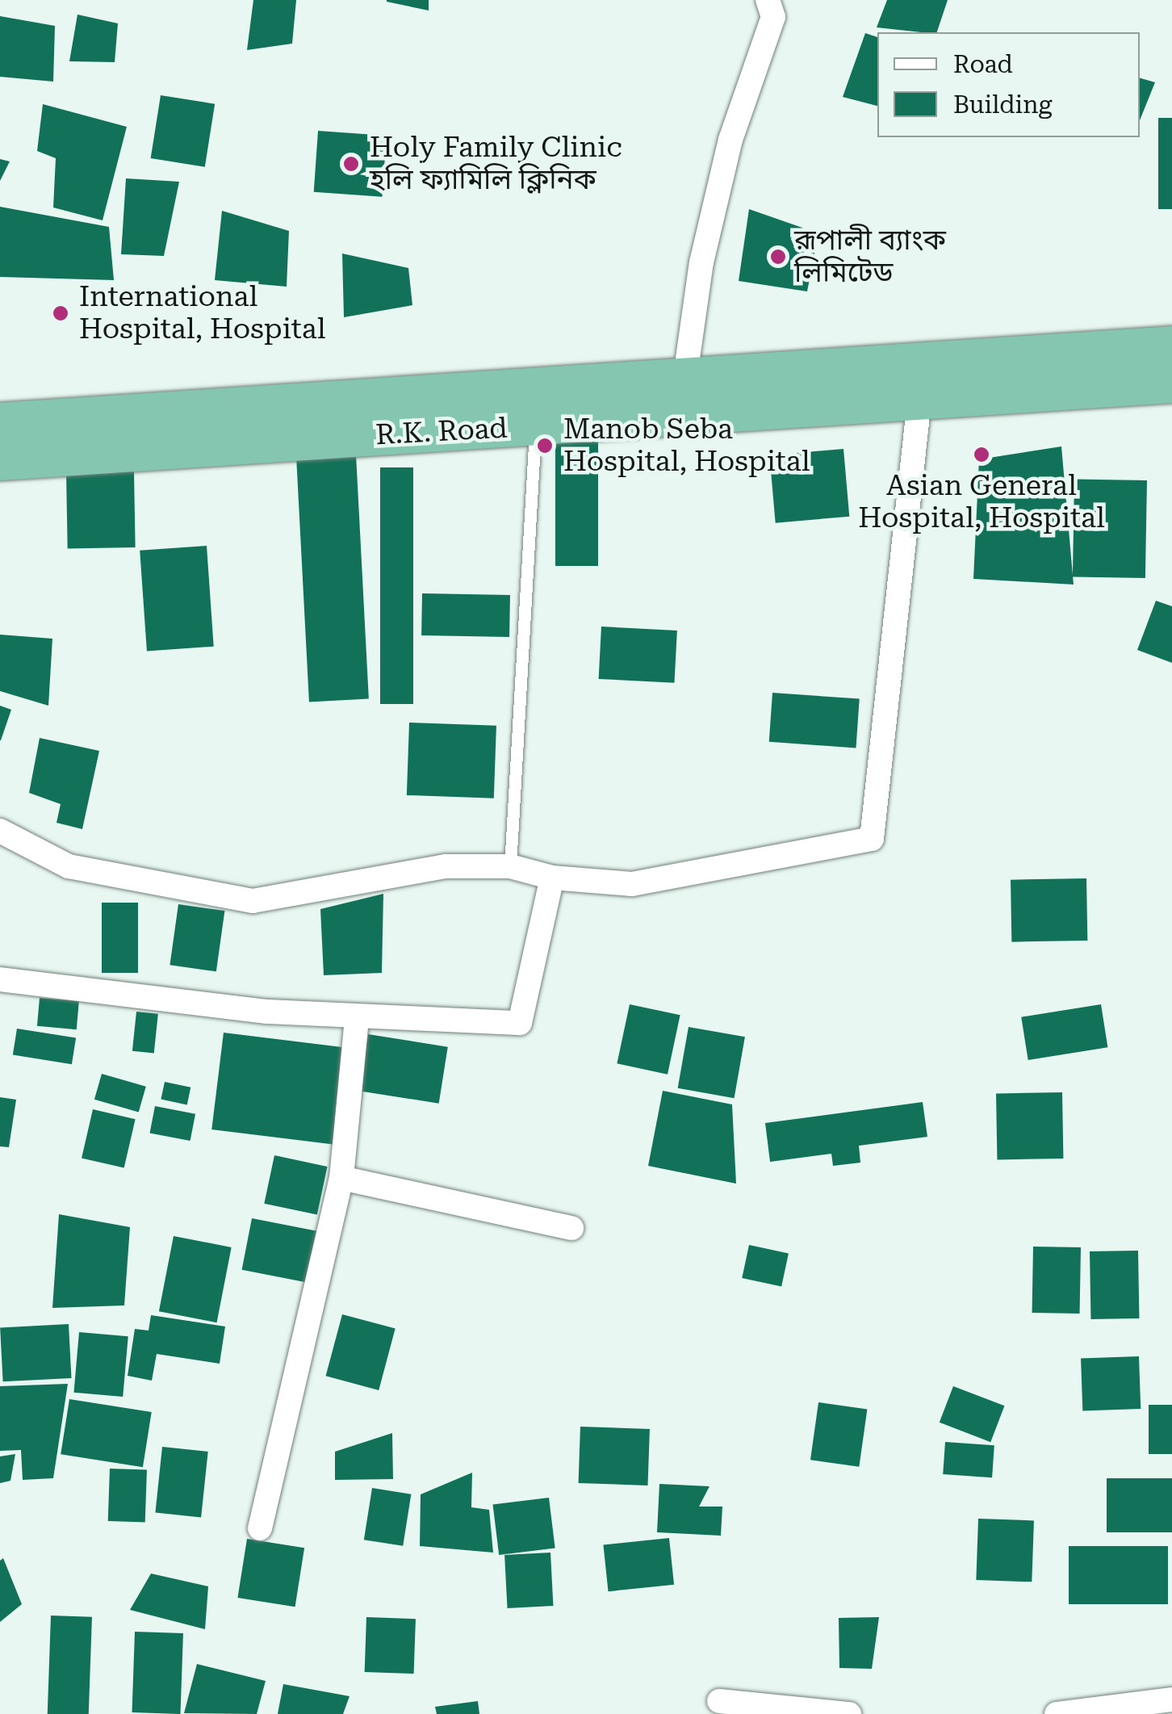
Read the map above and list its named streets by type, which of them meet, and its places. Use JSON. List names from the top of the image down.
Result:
{
  "streets": {
    "highway": ["R.K. Road"]
  },
  "places": [
    "Holy Family Clinic হলি ফ্যামিলি ক্লিনিক",
    "রূপালী ব্যাংক লিমিটেড",
    "International Hospital, Hospital",
    "Manob Seba Hospital, Hospital",
    "Asian General Hospital, Hospital"
  ],
  "legend": ["Road", "Building"]
}
